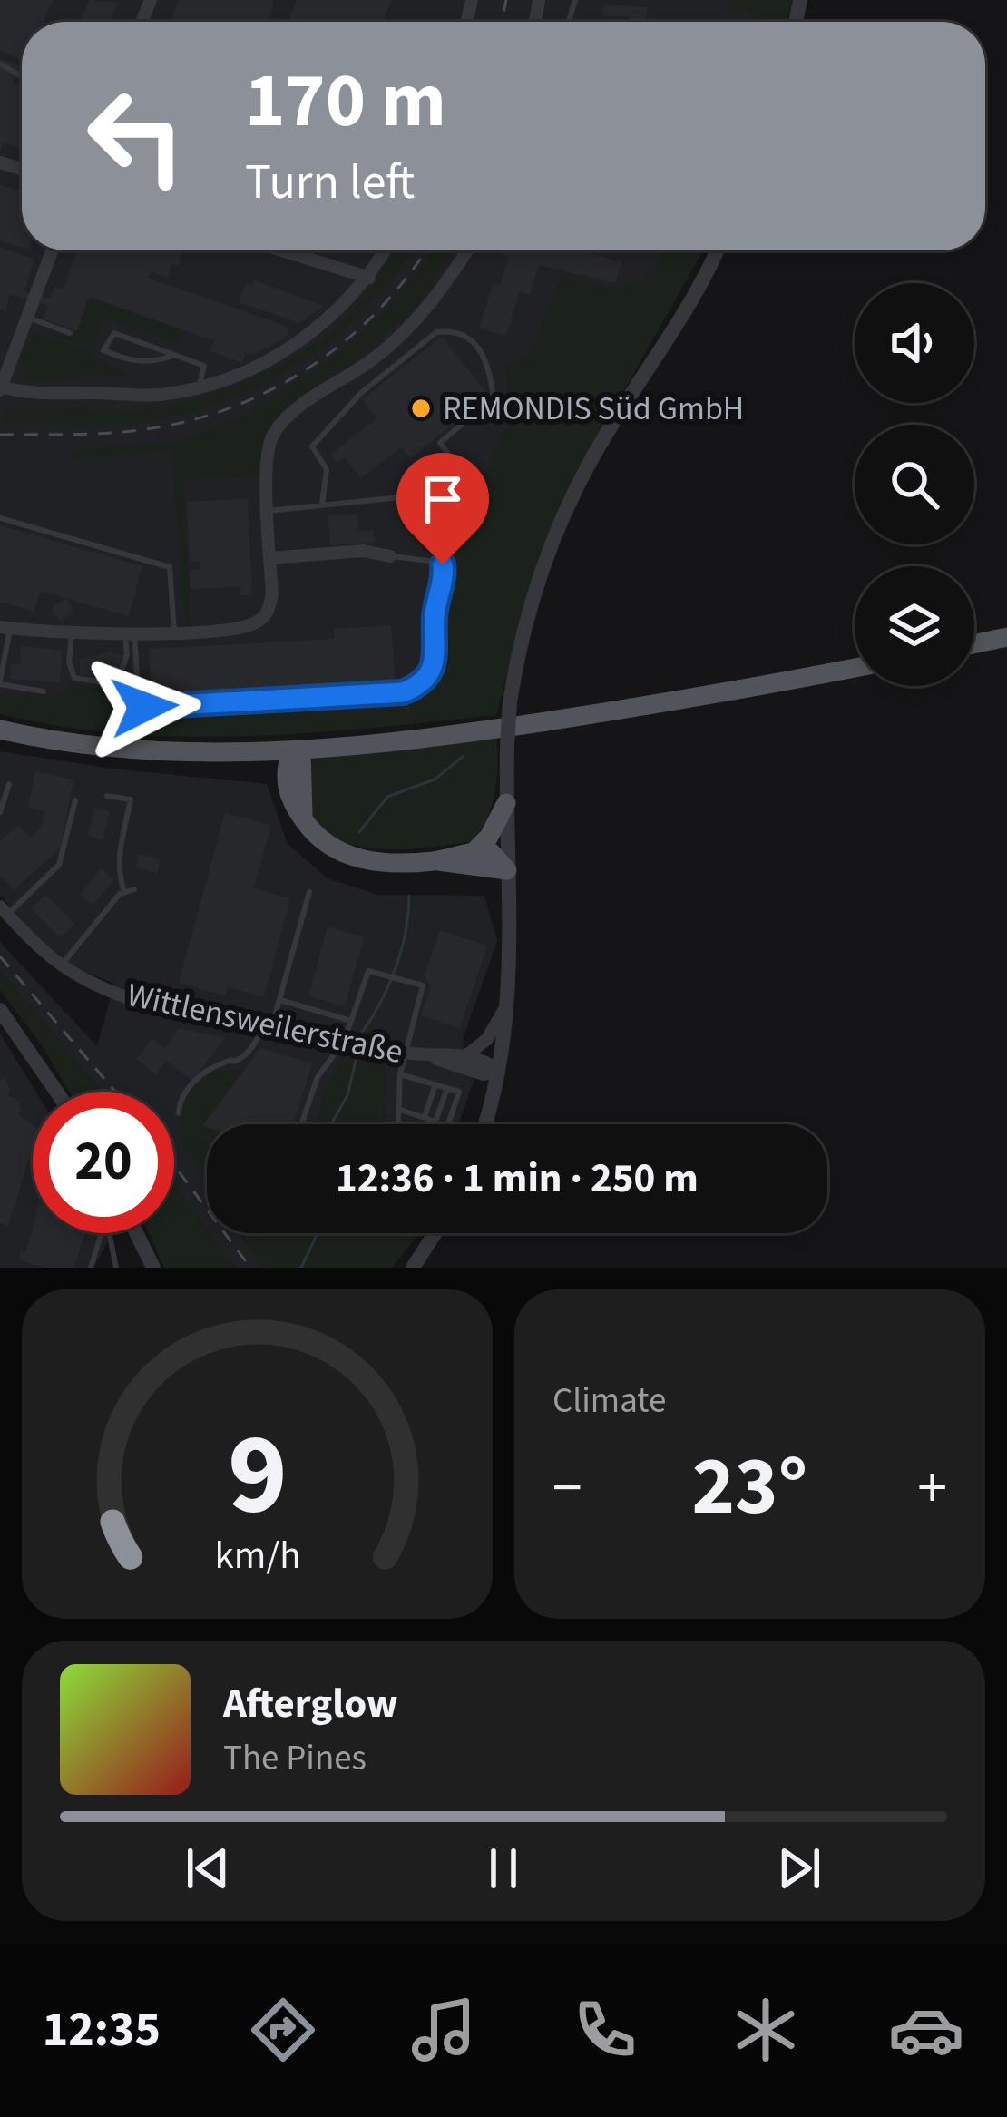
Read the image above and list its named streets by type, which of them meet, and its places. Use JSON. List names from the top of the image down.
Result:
{
  "streets": {
    "street": ["Wittlensweilerstraße"]
  },
  "places": ["REMONDIS Süd GmbH"],
  "page": {
    "turn": ["170 m", "Turn left"],
    "limit": "20",
    "trip": "12:36 · 1 min · 250 m",
    "tile": "Climate",
    "heat": ["−", "23°", "+"],
    "song": ["Afterglow", "The Pines"],
    "tabs": "12:35",
    "gauge": ["9", "km/h"]
  }
}
